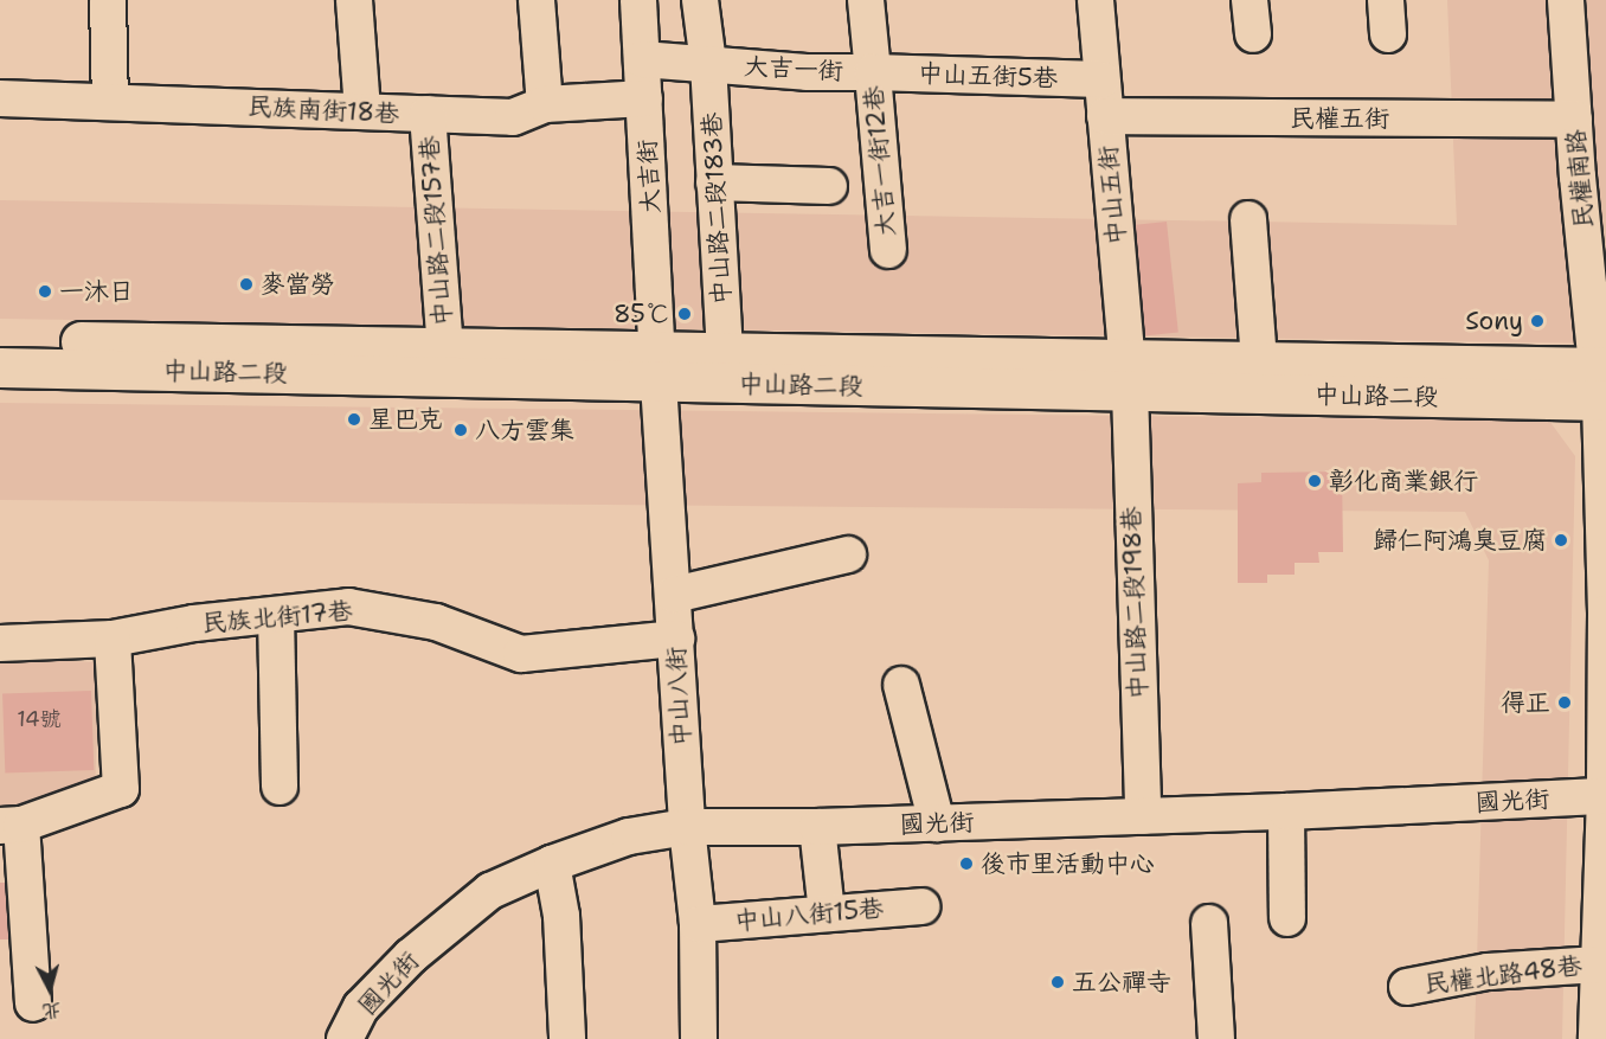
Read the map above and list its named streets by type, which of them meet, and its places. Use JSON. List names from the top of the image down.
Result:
{
  "streets": {
    "main road": ["中山路二段"],
    "street": [
      "大吉一街",
      "中山五街5巷",
      "民族南街18巷",
      "民權五街",
      "大吉一街12巷",
      "大吉街",
      "民權南路",
      "中山五街",
      "中山路二段183巷",
      "中山路二段157巷",
      "中山路二段198巷",
      "民族北街17巷",
      "中山八街",
      "國光街",
      "中山八街15巷",
      "民權北路48巷"
    ]
  },
  "crossings": [
    ["大吉一街", "中山五街5巷"],
    ["大吉一街", "大吉一街12巷"],
    ["大吉一街", "大吉街"],
    ["大吉一街", "中山路二段183巷"],
    ["中山五街5巷", "大吉一街12巷"],
    ["中山五街5巷", "中山五街"],
    ["民族南街18巷", "大吉街"],
    ["民族南街18巷", "中山路二段157巷"],
    ["民權五街", "民權南路"],
    ["民權五街", "中山五街"],
    ["大吉街", "中山路二段"],
    ["大吉街", "中山八街"],
    ["民權南路", "中山路二段"],
    ["民權南路", "國光街"],
    ["民權南路", "民權北路48巷"],
    ["中山五街", "中山路二段"],
    ["中山五街", "中山路二段198巷"],
    ["中山路二段183巷", "中山路二段"],
    ["中山路二段157巷", "中山路二段"],
    ["中山路二段", "中山路二段198巷"],
    ["中山路二段", "中山八街"],
    ["中山路二段198巷", "國光街"],
    ["民族北街17巷", "中山八街"],
    ["中山八街", "國光街"],
    ["中山八街", "中山八街15巷"]
  ],
  "places": [
    "麥當勞",
    "一沐日",
    "85℃",
    "Sony",
    "星巴克",
    "八方雲集",
    "彰化商業銀行",
    "歸仁阿鴻臭豆腐",
    "得正",
    "後市里活動中心",
    "五公禪寺"
  ],
  "house_numbers": ["14號"],
  "north": "bottom"
}
